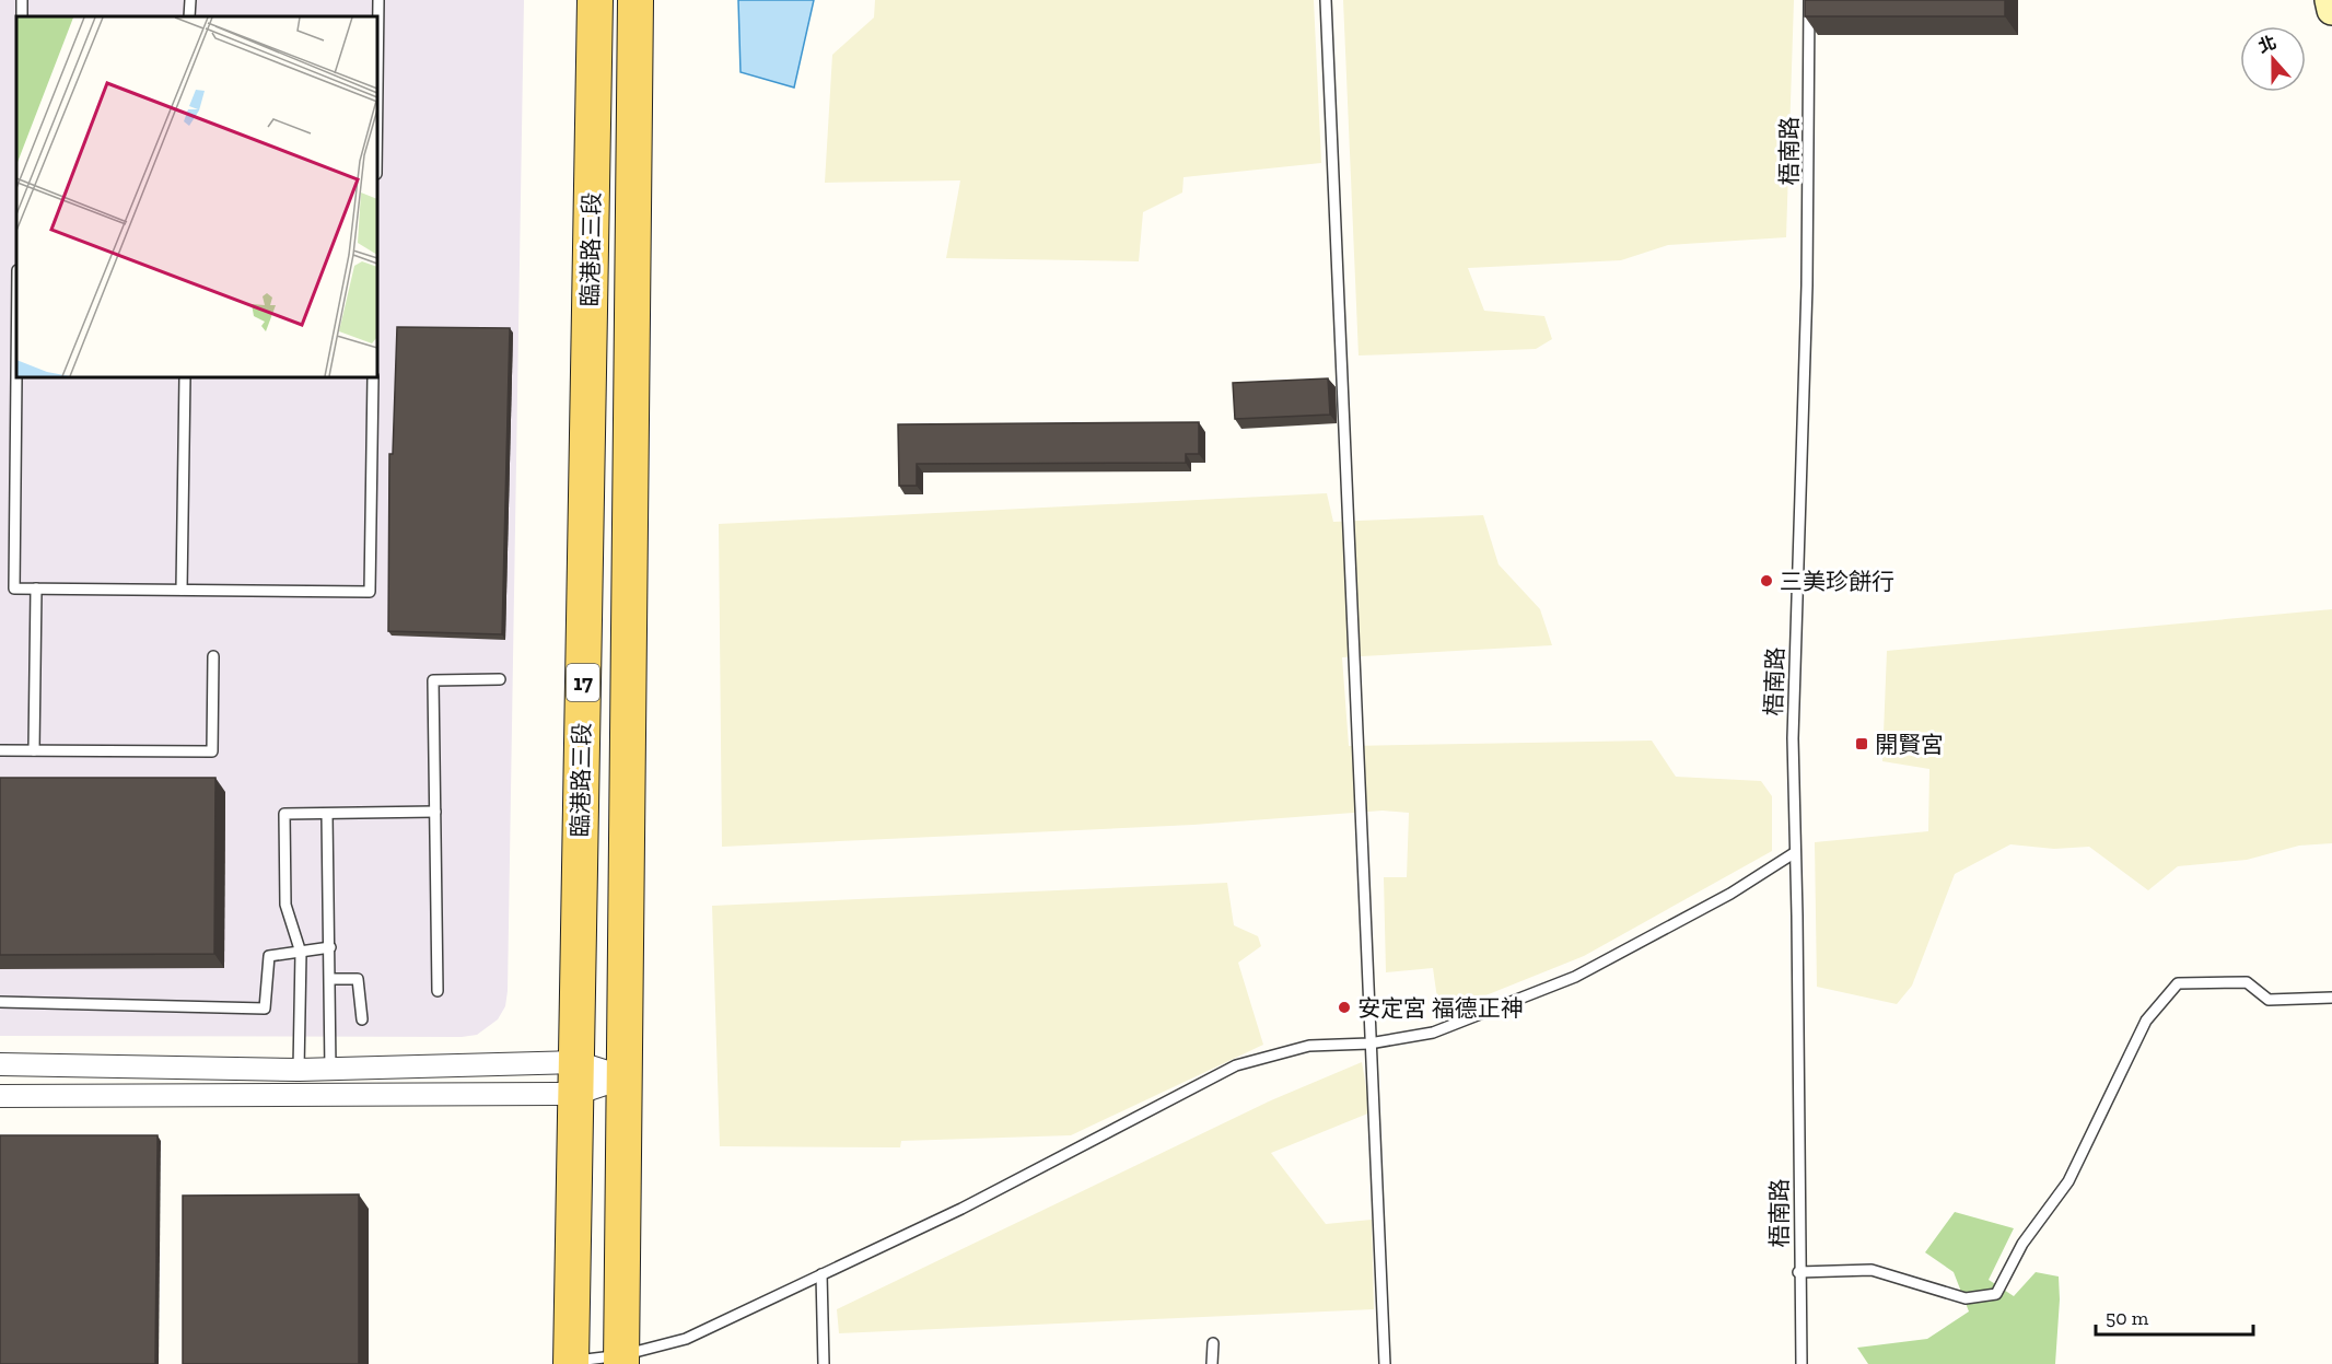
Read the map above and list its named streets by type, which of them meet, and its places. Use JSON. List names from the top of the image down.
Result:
{
  "streets": {
    "main road": ["臨港路三段", "17"],
    "lane": ["梧南路"]
  },
  "places": {
    "other": ["三美珍餅行", "安定宮 福德正神"],
    "transit": ["開賢宮"]
  },
  "scale_bar": "50 m",
  "north": "top"
}
